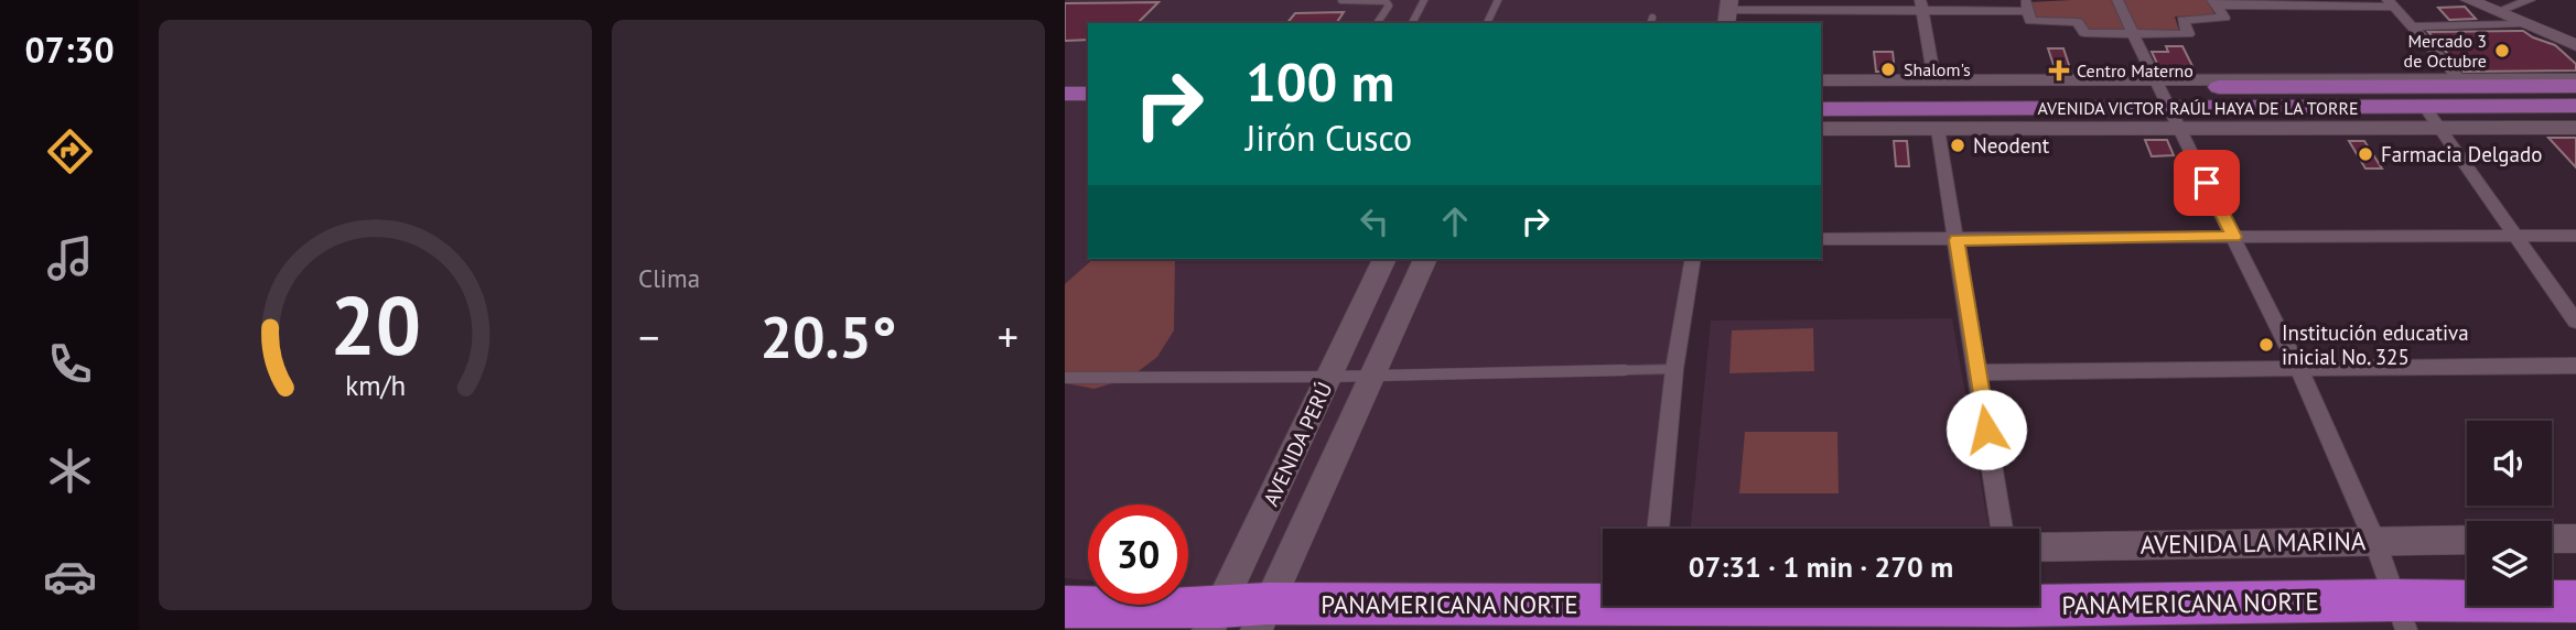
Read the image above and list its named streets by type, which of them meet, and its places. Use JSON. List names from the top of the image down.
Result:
{
  "streets": {
    "highway": ["PANAMERICANA NORTE"],
    "main road": ["AVENIDA VICTOR RAÚL HAYA DE LA TORRE"],
    "street": ["AVENIDA PERÚ", "AVENIDA LA MARINA"]
  },
  "crossings": [
    ["AVENIDA PERÚ", "PANAMERICANA NORTE"]
  ],
  "places": {
    "other": [
      "Mercado 3 de Octubre",
      "Shalom's",
      "Neodent",
      "Farmacia Delgado",
      "Institución educativa inicial No. 325"
    ],
    "health": ["Centro Materno"]
  },
  "page": {
    "tabs": "07:30",
    "tile": "Clima",
    "turn": ["100 m", "Jirón Cusco"],
    "heat": ["−", "20.5°", "+"],
    "limit": "30",
    "trip": "07:31 · 1 min · 270 m",
    "gauge": ["20", "km/h"]
  }
}
